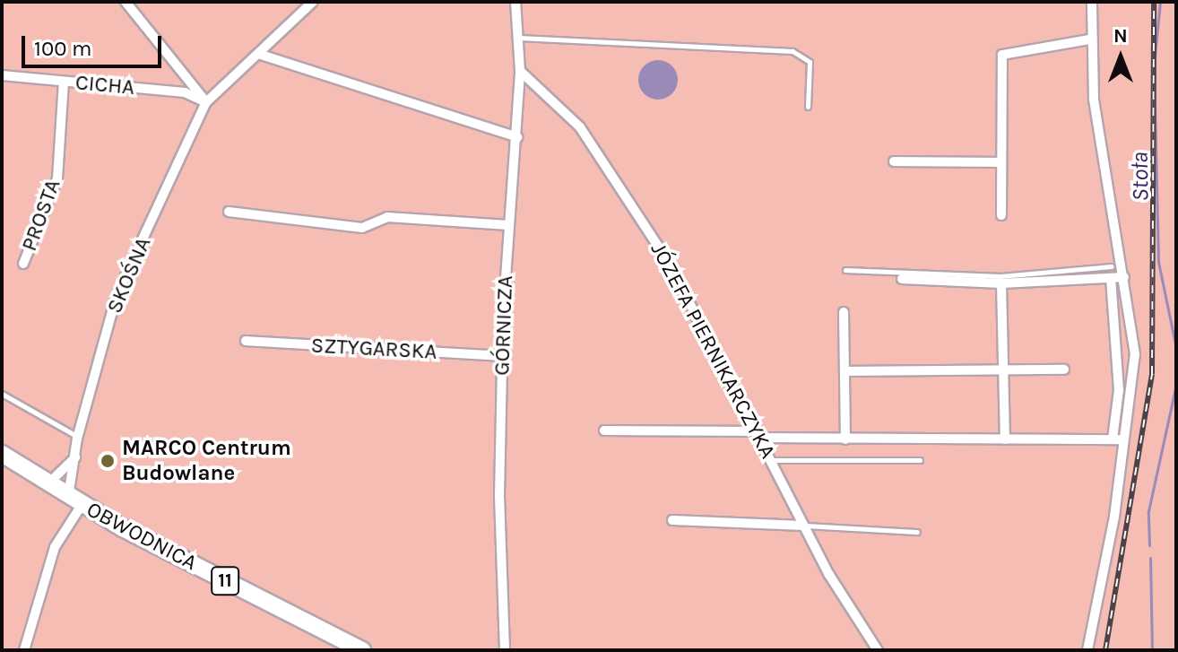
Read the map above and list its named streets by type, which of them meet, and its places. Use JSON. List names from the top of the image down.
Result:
{
  "streets": {
    "highway": ["OBWODNICA", "11"],
    "street": [
      "CICHA",
      "PROSTA",
      "SKOŚNA",
      "GÓRNICZA",
      "SZTYGARSKA",
      "JÓZEFA PIERNIKARCZYKA"
    ]
  },
  "crossings": [
    ["CICHA", "PROSTA"],
    ["CICHA", "SKOŚNA"],
    ["SKOŚNA", "OBWODNICA"],
    ["GÓRNICZA", "SZTYGARSKA"],
    ["GÓRNICZA", "JÓZEFA PIERNIKARCZYKA"]
  ],
  "water": ["Stoła"],
  "places": ["MARCO Centrum Budowlane"],
  "scale_bar": "100 m",
  "north": "top"
}
